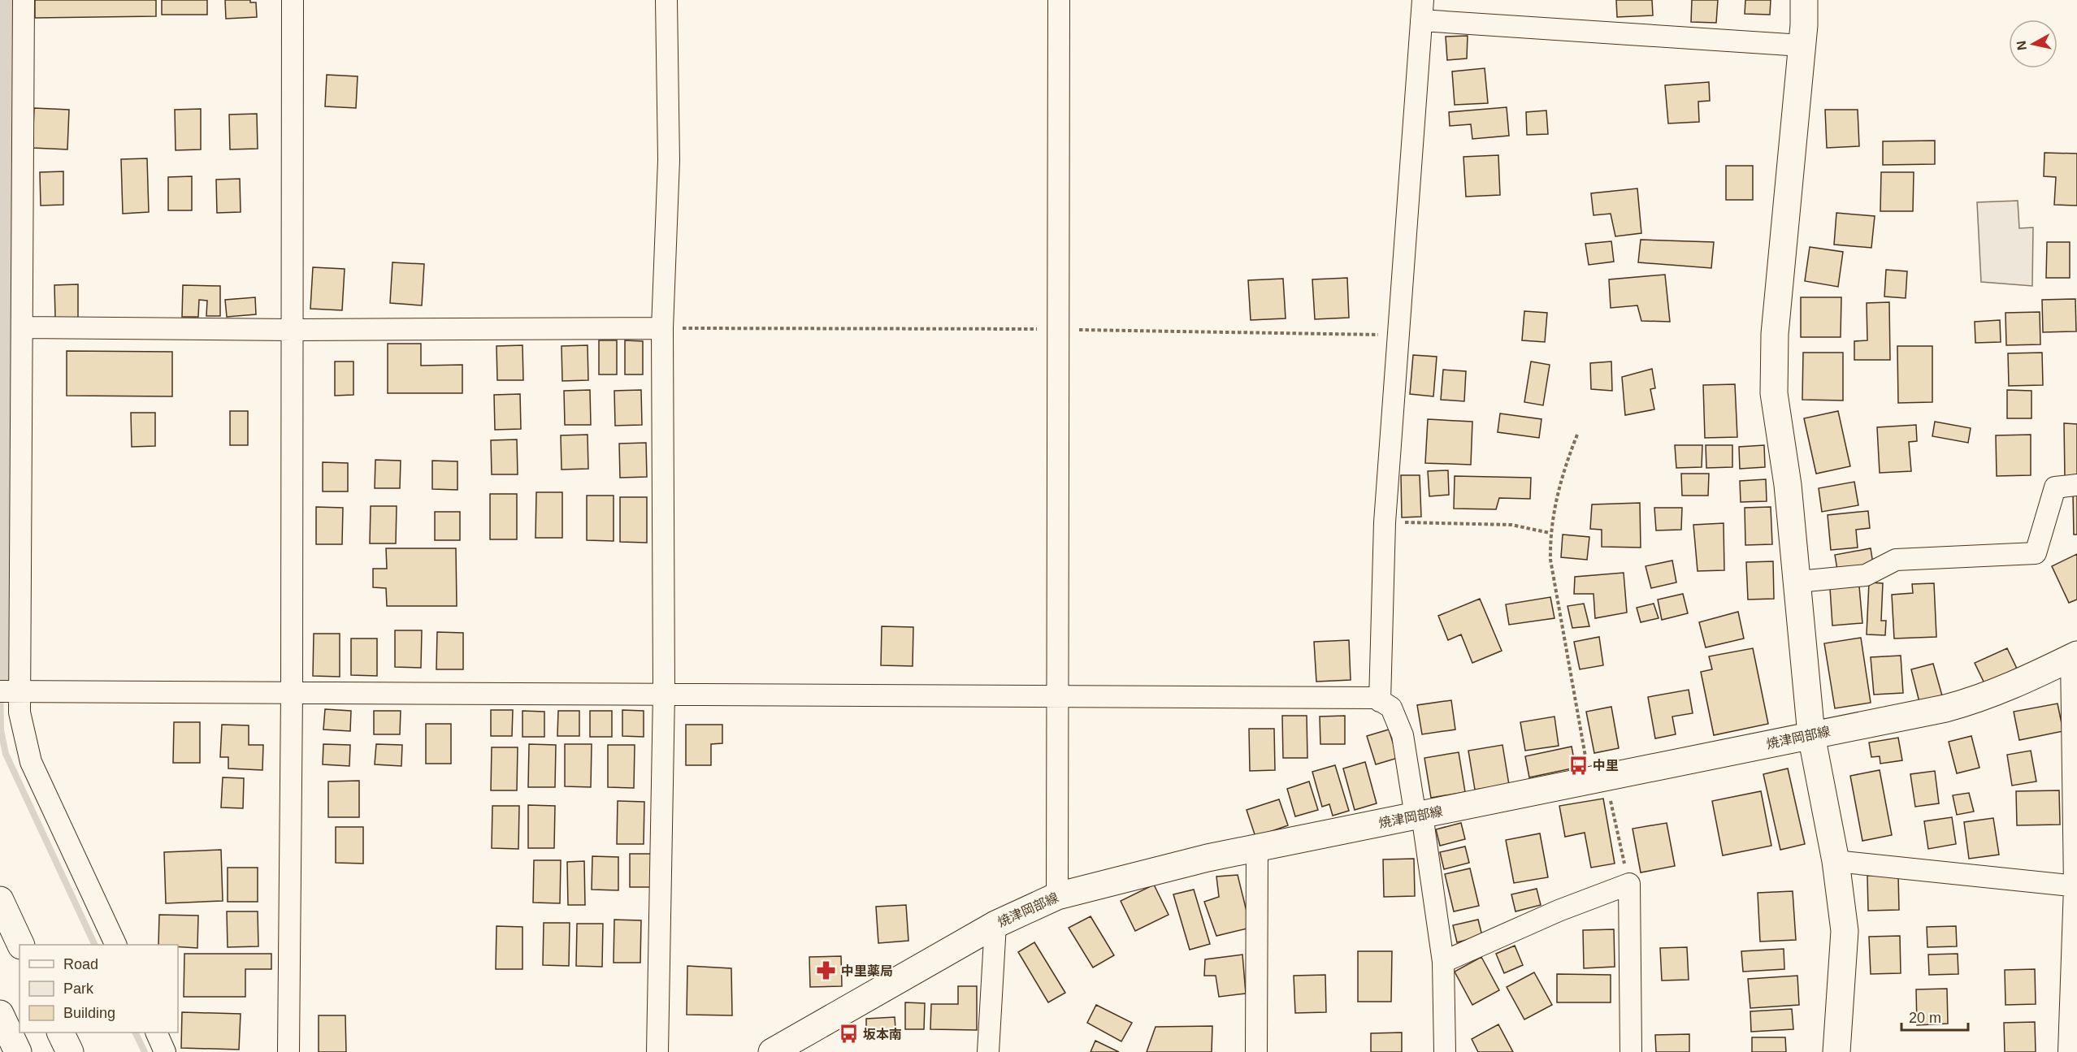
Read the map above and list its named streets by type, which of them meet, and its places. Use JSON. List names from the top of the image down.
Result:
{
  "streets": {
    "main road": ["焼津岡部線"]
  },
  "places": {
    "bus stop": ["中里", "坂本南"],
    "pharmacy": ["中里薬局"]
  },
  "legend": ["Road", "Park", "Building"],
  "scale_bar": "20 m",
  "north": "left"
}
